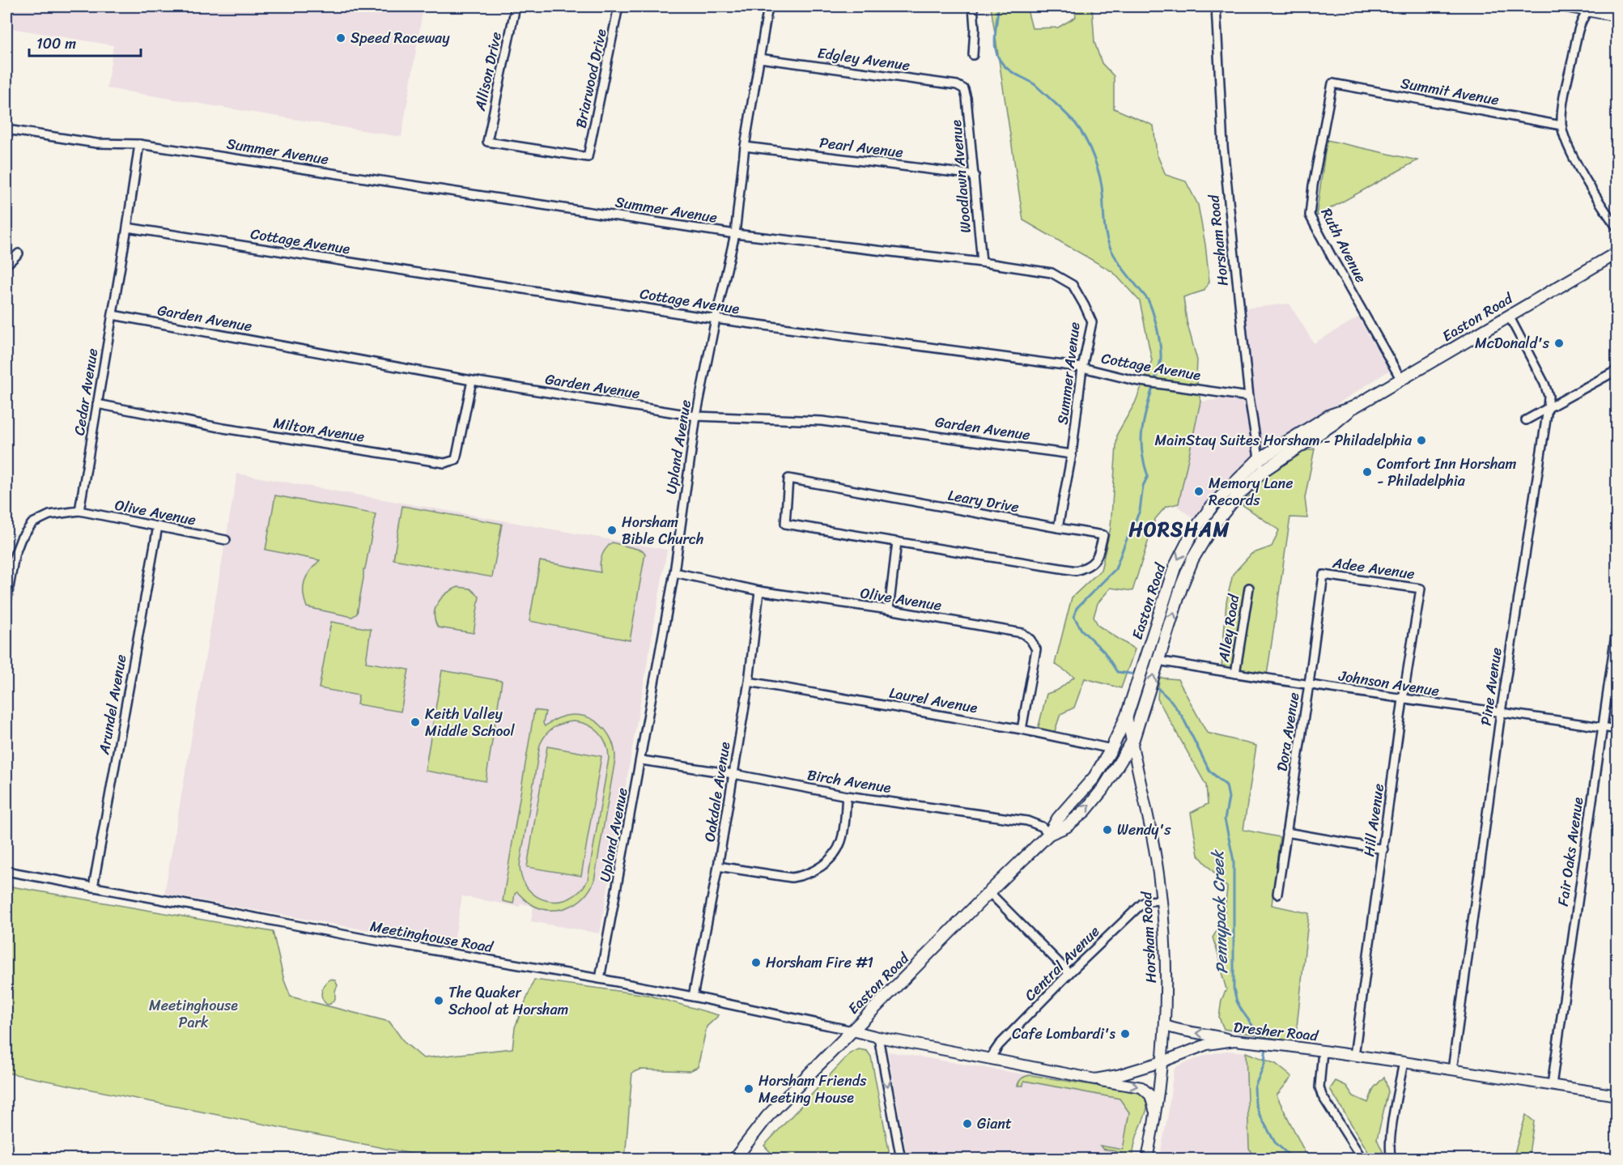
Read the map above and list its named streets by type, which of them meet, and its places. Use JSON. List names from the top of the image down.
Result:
{
  "streets": {
    "highway": ["Easton Road"],
    "main road": ["Horsham Road", "Dresher Road"],
    "street": [
      "Edgley Avenue",
      "Allison Drive",
      "Briarwood Drive",
      "Summit Avenue",
      "Pearl Avenue",
      "Summer Avenue",
      "Woodlawn Avenue",
      "Cottage Avenue",
      "Ruth Avenue",
      "Garden Avenue",
      "Cedar Avenue",
      "Milton Avenue",
      "Upland Avenue",
      "Leary Drive",
      "Olive Avenue",
      "Adee Avenue",
      "Alley Road",
      "Johnson Avenue",
      "Pine Avenue",
      "Laurel Avenue",
      "Arundel Avenue",
      "Dora Avenue",
      "Birch Avenue",
      "Oakdale Avenue",
      "Hill Avenue",
      "Fair Oaks Avenue",
      "Meetinghouse Road",
      "Central Avenue"
    ]
  },
  "crossings": [
    ["Edgley Avenue", "Woodlawn Avenue"],
    ["Edgley Avenue", "Upland Avenue"],
    ["Allison Drive", "Briarwood Drive"],
    ["Summit Avenue", "Ruth Avenue"],
    ["Pearl Avenue", "Woodlawn Avenue"],
    ["Pearl Avenue", "Upland Avenue"],
    ["Summer Avenue", "Woodlawn Avenue"],
    ["Summer Avenue", "Cottage Avenue"],
    ["Summer Avenue", "Garden Avenue"],
    ["Summer Avenue", "Cedar Avenue"],
    ["Summer Avenue", "Upland Avenue"],
    ["Summer Avenue", "Leary Drive"],
    ["Horsham Road", "Cottage Avenue"],
    ["Horsham Road", "Easton Road"],
    ["Horsham Road", "Central Avenue"],
    ["Horsham Road", "Dresher Road"],
    ["Cottage Avenue", "Cedar Avenue"],
    ["Cottage Avenue", "Upland Avenue"],
    ["Ruth Avenue", "Easton Road"],
    ["Easton Road", "Johnson Avenue"],
    ["Easton Road", "Pine Avenue"],
    ["Easton Road", "Laurel Avenue"],
    ["Easton Road", "Birch Avenue"],
    ["Easton Road", "Meetinghouse Road"],
    ["Easton Road", "Dresher Road"],
    ["Garden Avenue", "Cedar Avenue"],
    ["Garden Avenue", "Milton Avenue"],
    ["Garden Avenue", "Upland Avenue"],
    ["Cedar Avenue", "Milton Avenue"],
    ["Cedar Avenue", "Olive Avenue"],
    ["Upland Avenue", "Olive Avenue"],
    ["Upland Avenue", "Birch Avenue"],
    ["Upland Avenue", "Meetinghouse Road"],
    ["Olive Avenue", "Laurel Avenue"],
    ["Olive Avenue", "Arundel Avenue"],
    ["Olive Avenue", "Oakdale Avenue"],
    ["Adee Avenue", "Dora Avenue"],
    ["Adee Avenue", "Hill Avenue"],
    ["Alley Road", "Johnson Avenue"],
    ["Johnson Avenue", "Pine Avenue"],
    ["Johnson Avenue", "Dora Avenue"],
    ["Johnson Avenue", "Hill Avenue"],
    ["Johnson Avenue", "Fair Oaks Avenue"],
    ["Pine Avenue", "Dresher Road"],
    ["Laurel Avenue", "Oakdale Avenue"],
    ["Arundel Avenue", "Meetinghouse Road"],
    ["Birch Avenue", "Oakdale Avenue"],
    ["Oakdale Avenue", "Meetinghouse Road"],
    ["Hill Avenue", "Dresher Road"],
    ["Fair Oaks Avenue", "Dresher Road"],
    ["Meetinghouse Road", "Dresher Road"],
    ["Central Avenue", "Dresher Road"]
  ],
  "districts": ["HORSHAM"],
  "water": ["Pennypack Creek"],
  "parks": ["Meetinghouse Park"],
  "places": [
    "Speed Raceway",
    "McDonald's",
    "MainStay Suites Horsham - Philadelphia",
    "Comfort Inn Horsham - Philadelphia",
    "Memory Lane Records",
    "Horsham Bible Church",
    "Keith Valley Middle School",
    "Wendy's",
    "Horsham Fire #1",
    "The Quaker School at Horsham",
    "Cafe Lombardi's",
    "Horsham Friends Meeting House",
    "Giant"
  ],
  "scale_bar": "100 m"
}
